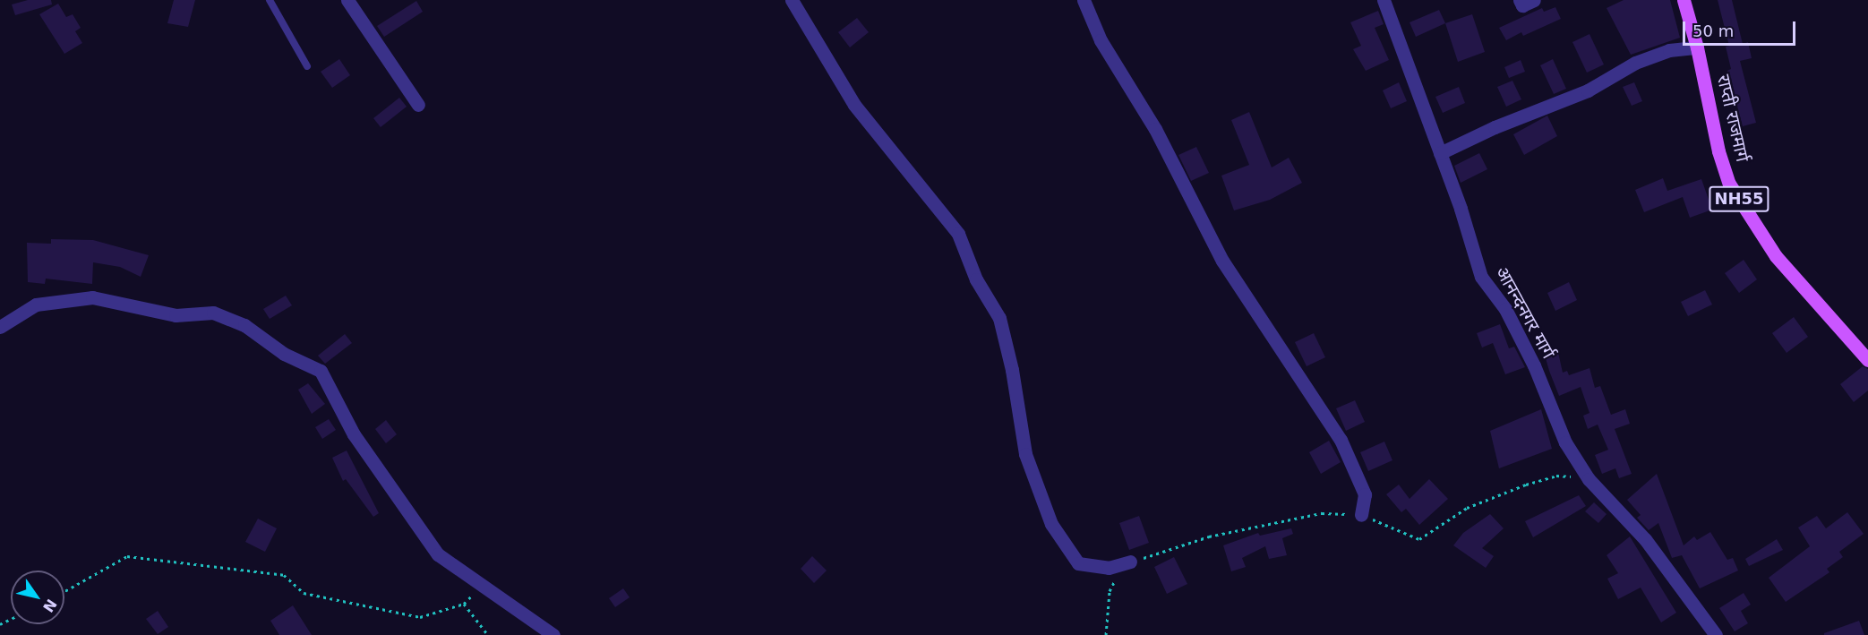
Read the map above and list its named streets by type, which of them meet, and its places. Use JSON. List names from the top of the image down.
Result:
{
  "streets": {
    "main road": ["राप्ती राजमार्ग", "NH55"],
    "street": ["आनन्दनगर मार्ग"]
  },
  "scale_bar": "50 m",
  "north": "bottom right"
}
